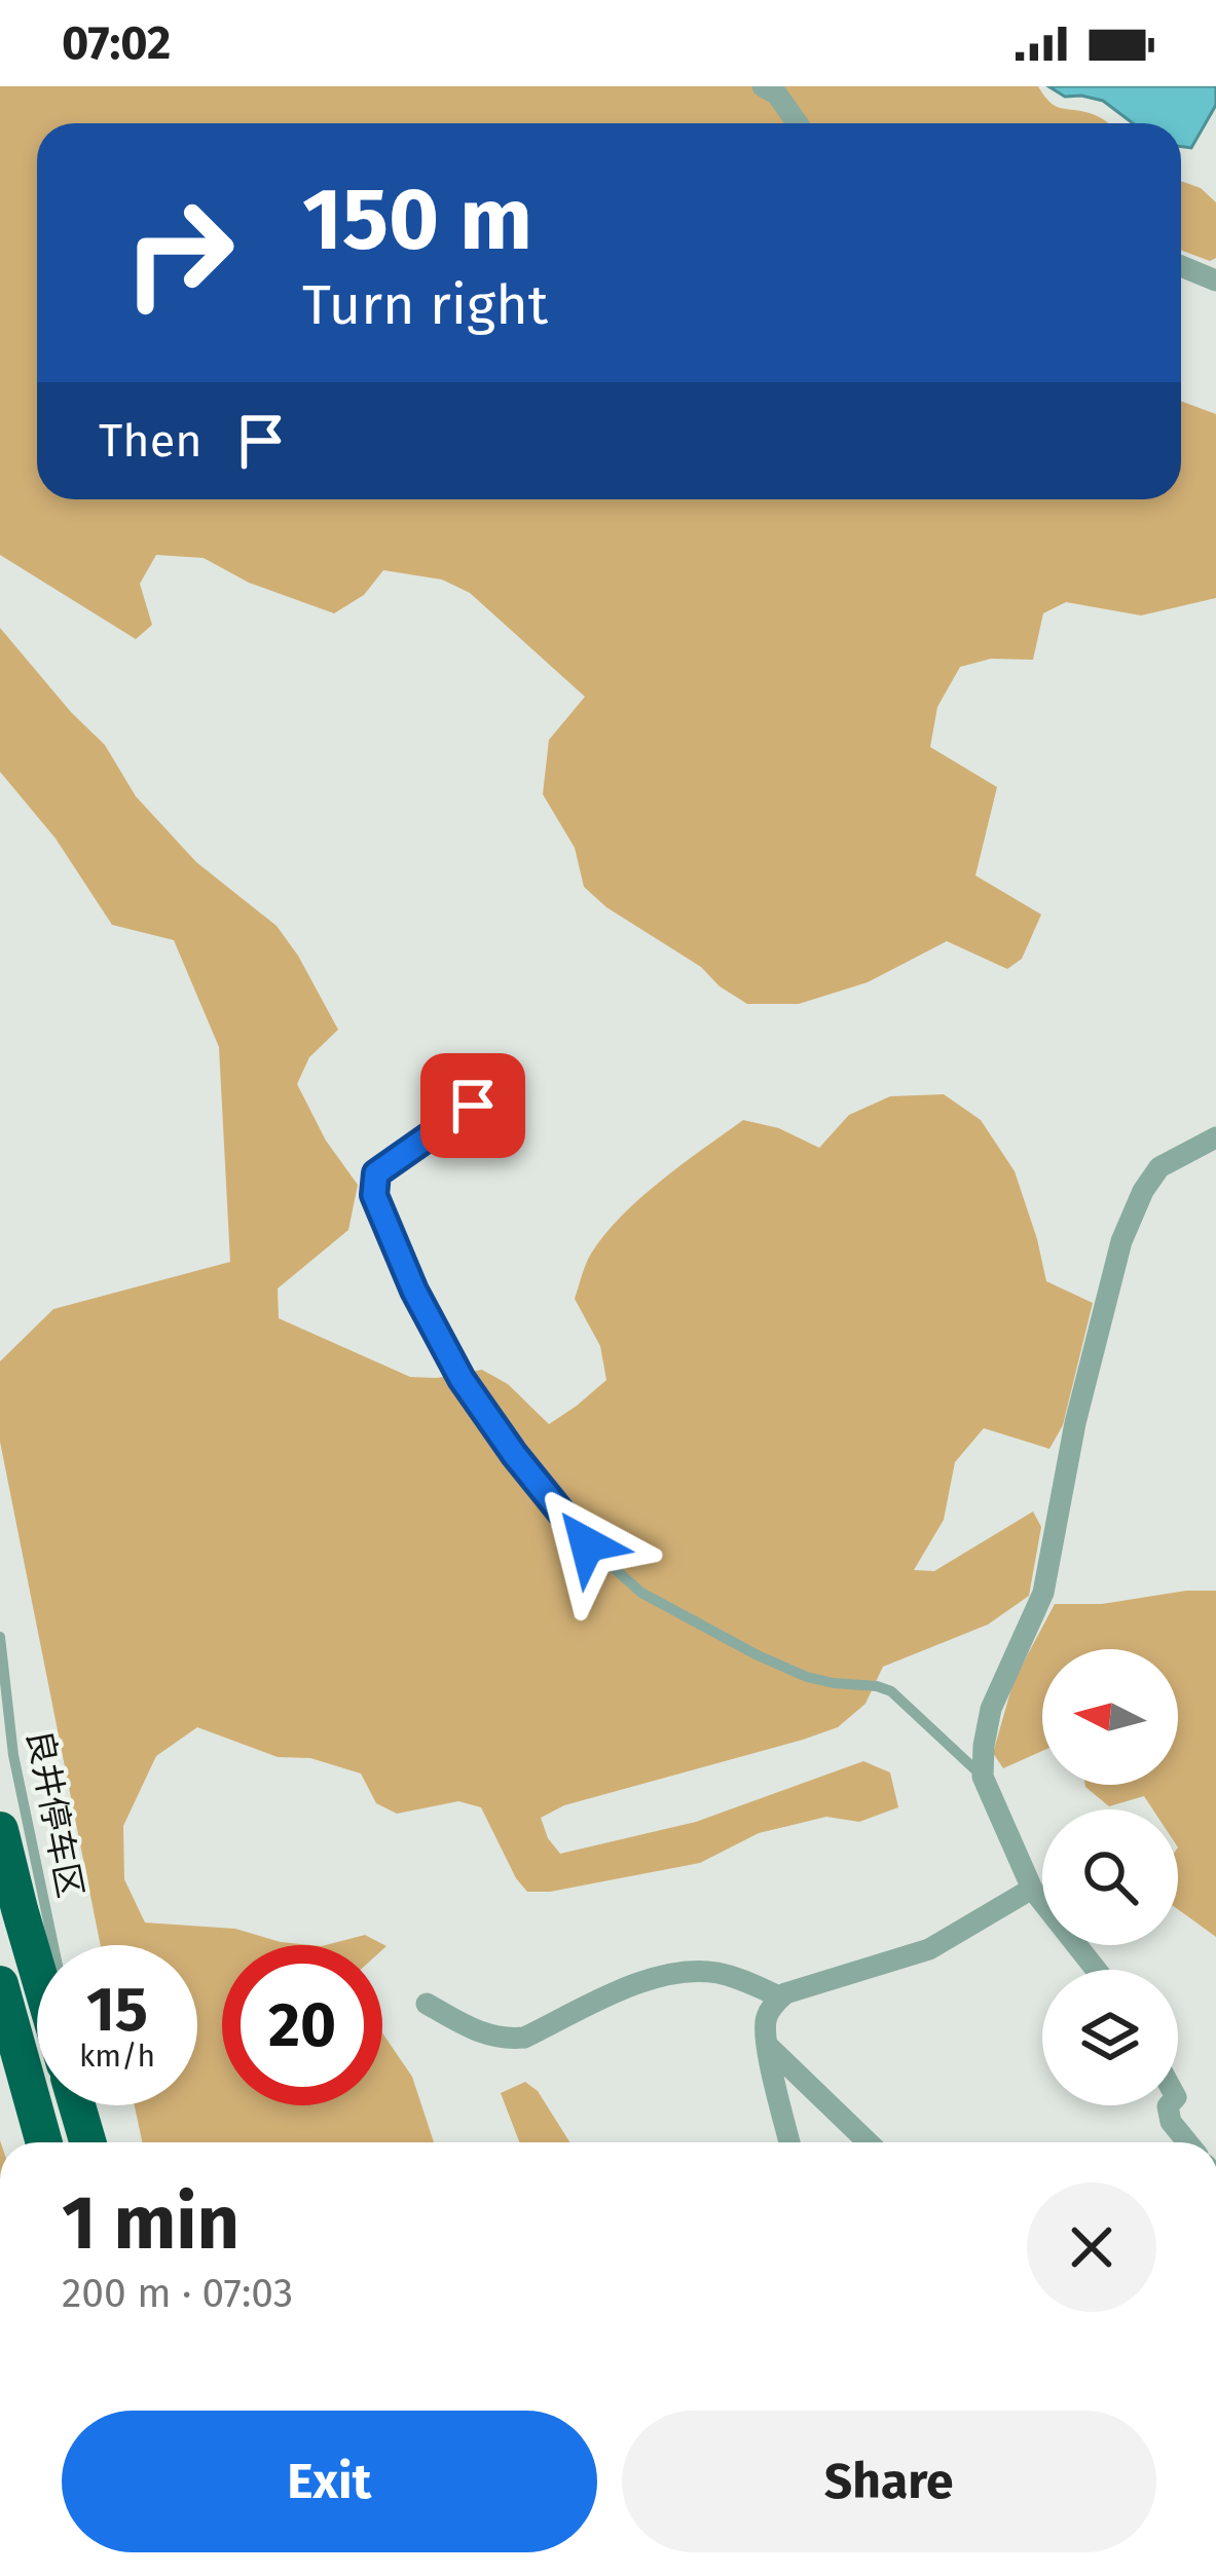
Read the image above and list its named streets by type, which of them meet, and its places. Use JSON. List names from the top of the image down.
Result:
{
  "streets": {
    "lane": ["良井停车区"]
  },
  "north": "left",
  "page": {
    "status": "07:02",
    "turn": ["150 m", "Turn right"],
    "then": "Then",
    "speed": "15 km/h",
    "limit": "20",
    "heading": ["1 min", "200 m · 07:03"],
    "buttons": ["Exit", "Share"]
  }
}
